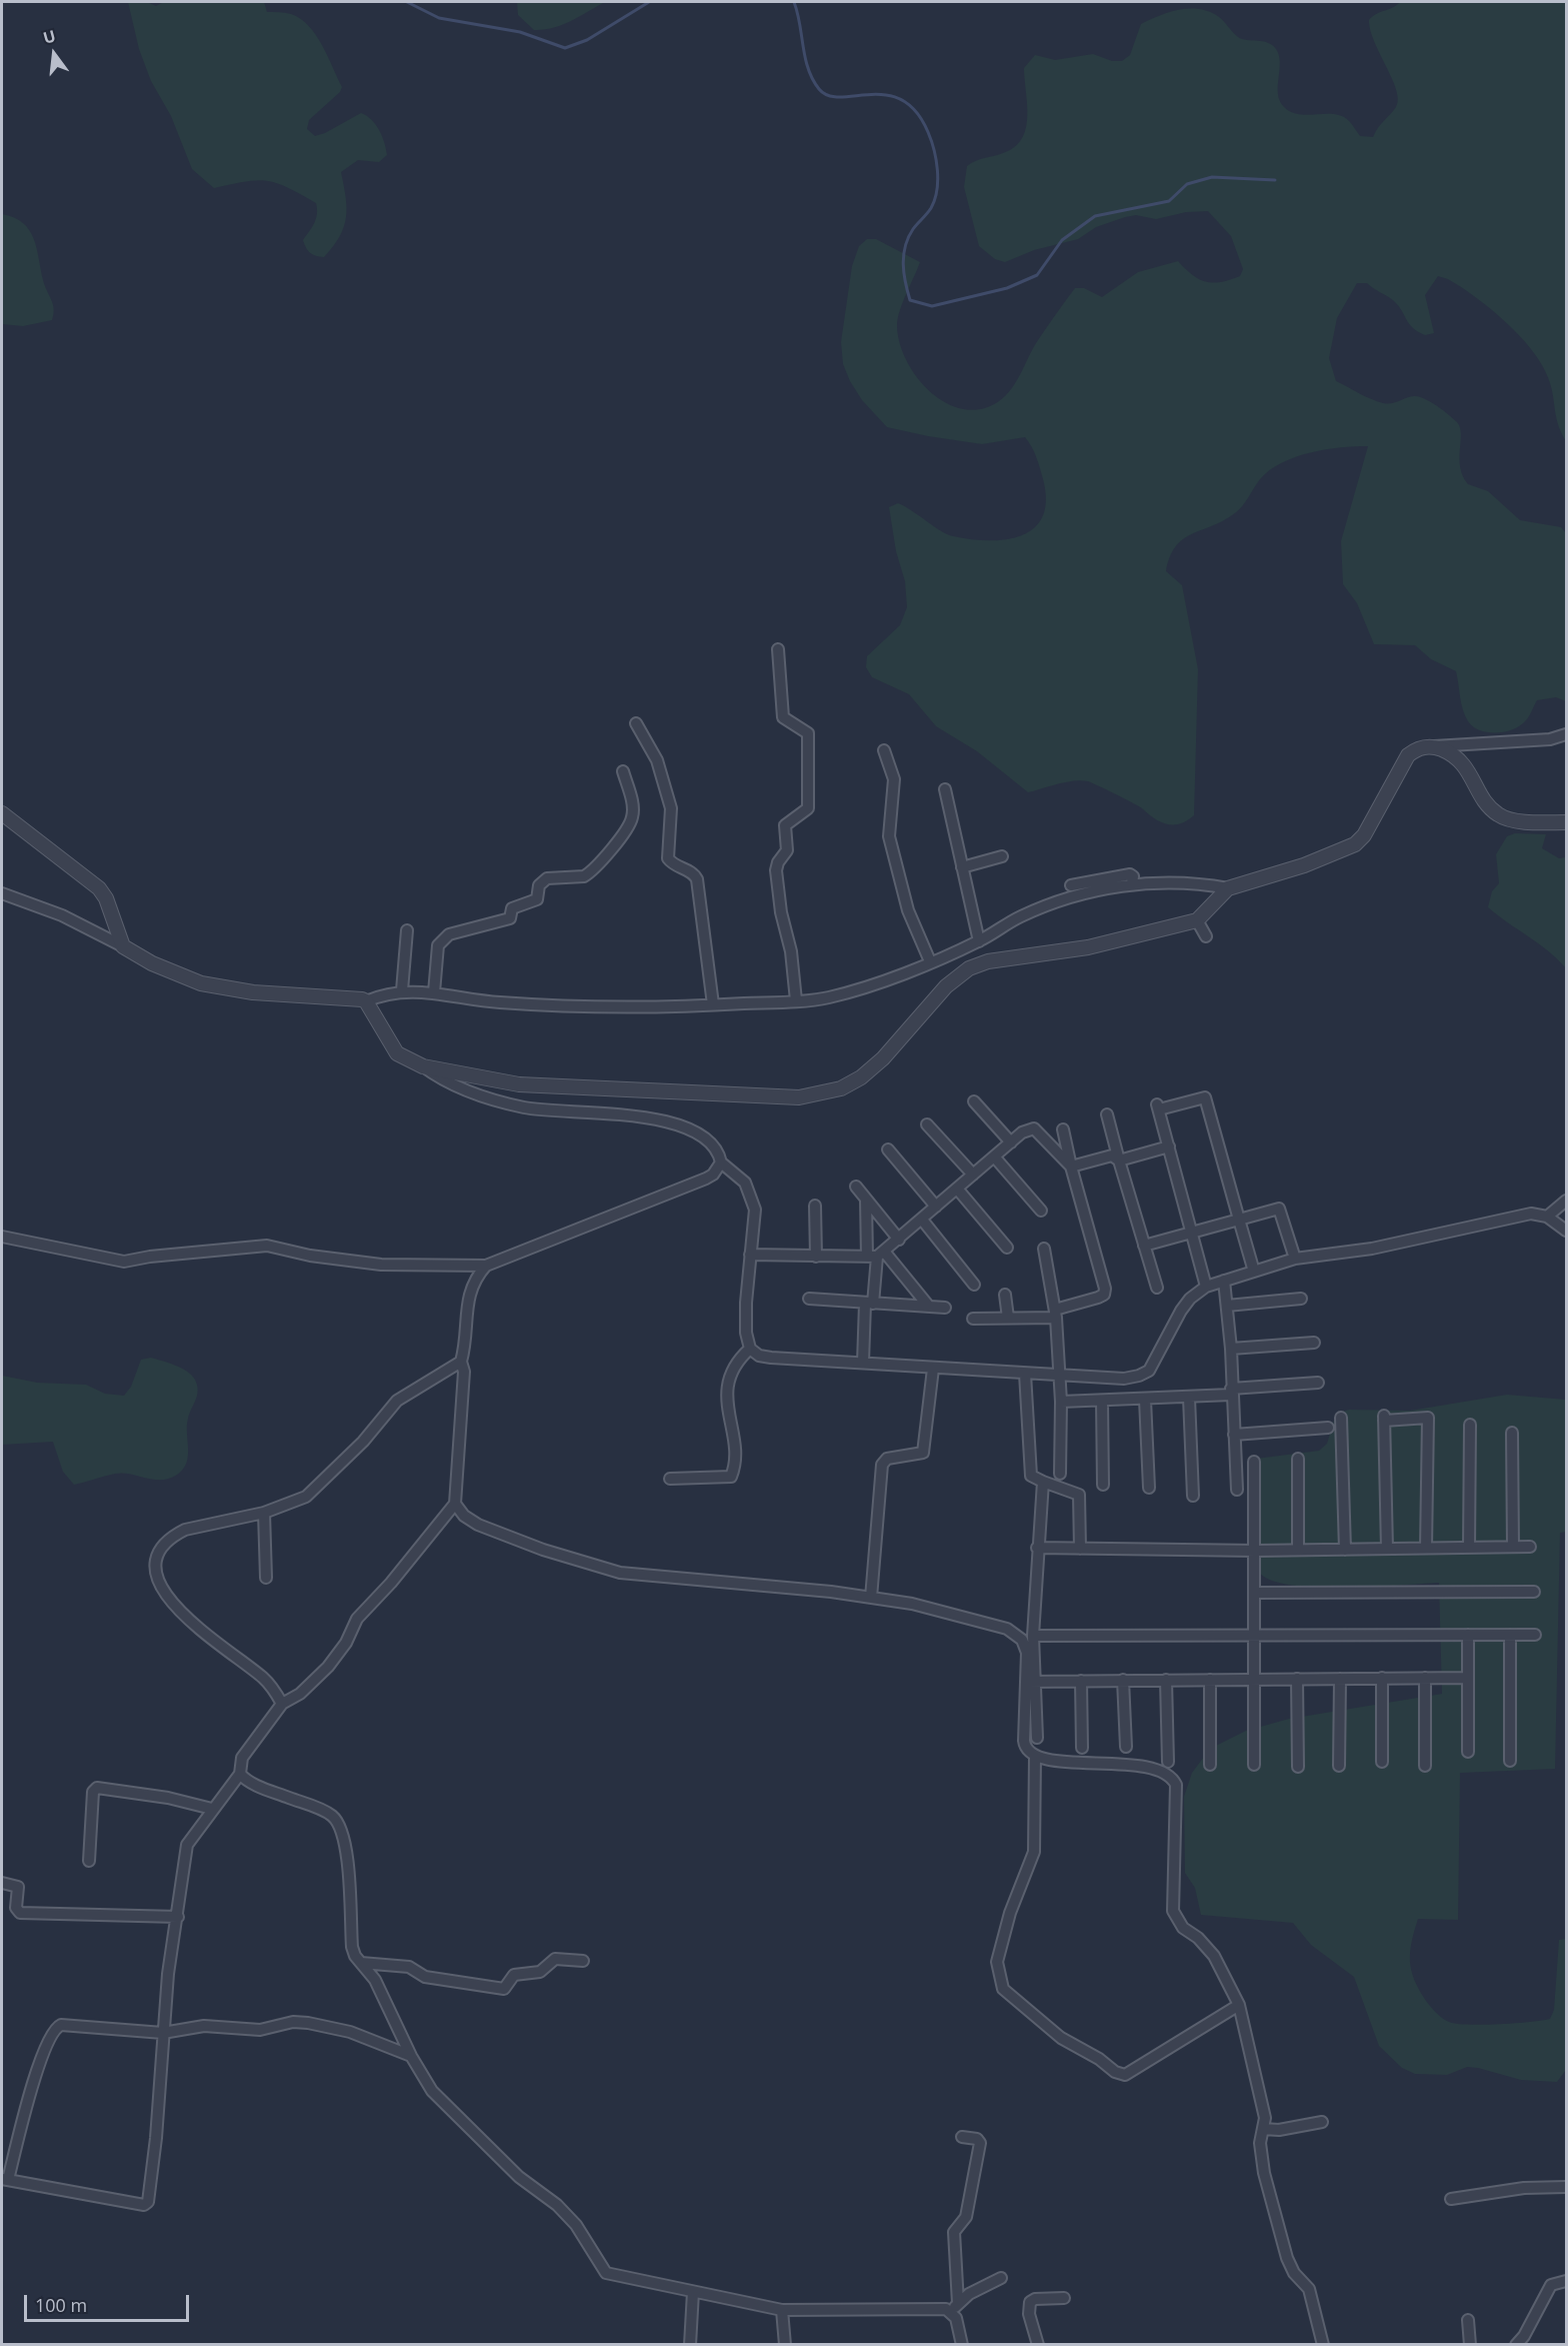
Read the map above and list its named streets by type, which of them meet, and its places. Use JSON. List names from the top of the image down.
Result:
{
  "scale_bar": "100 m",
  "north": "top"
}
